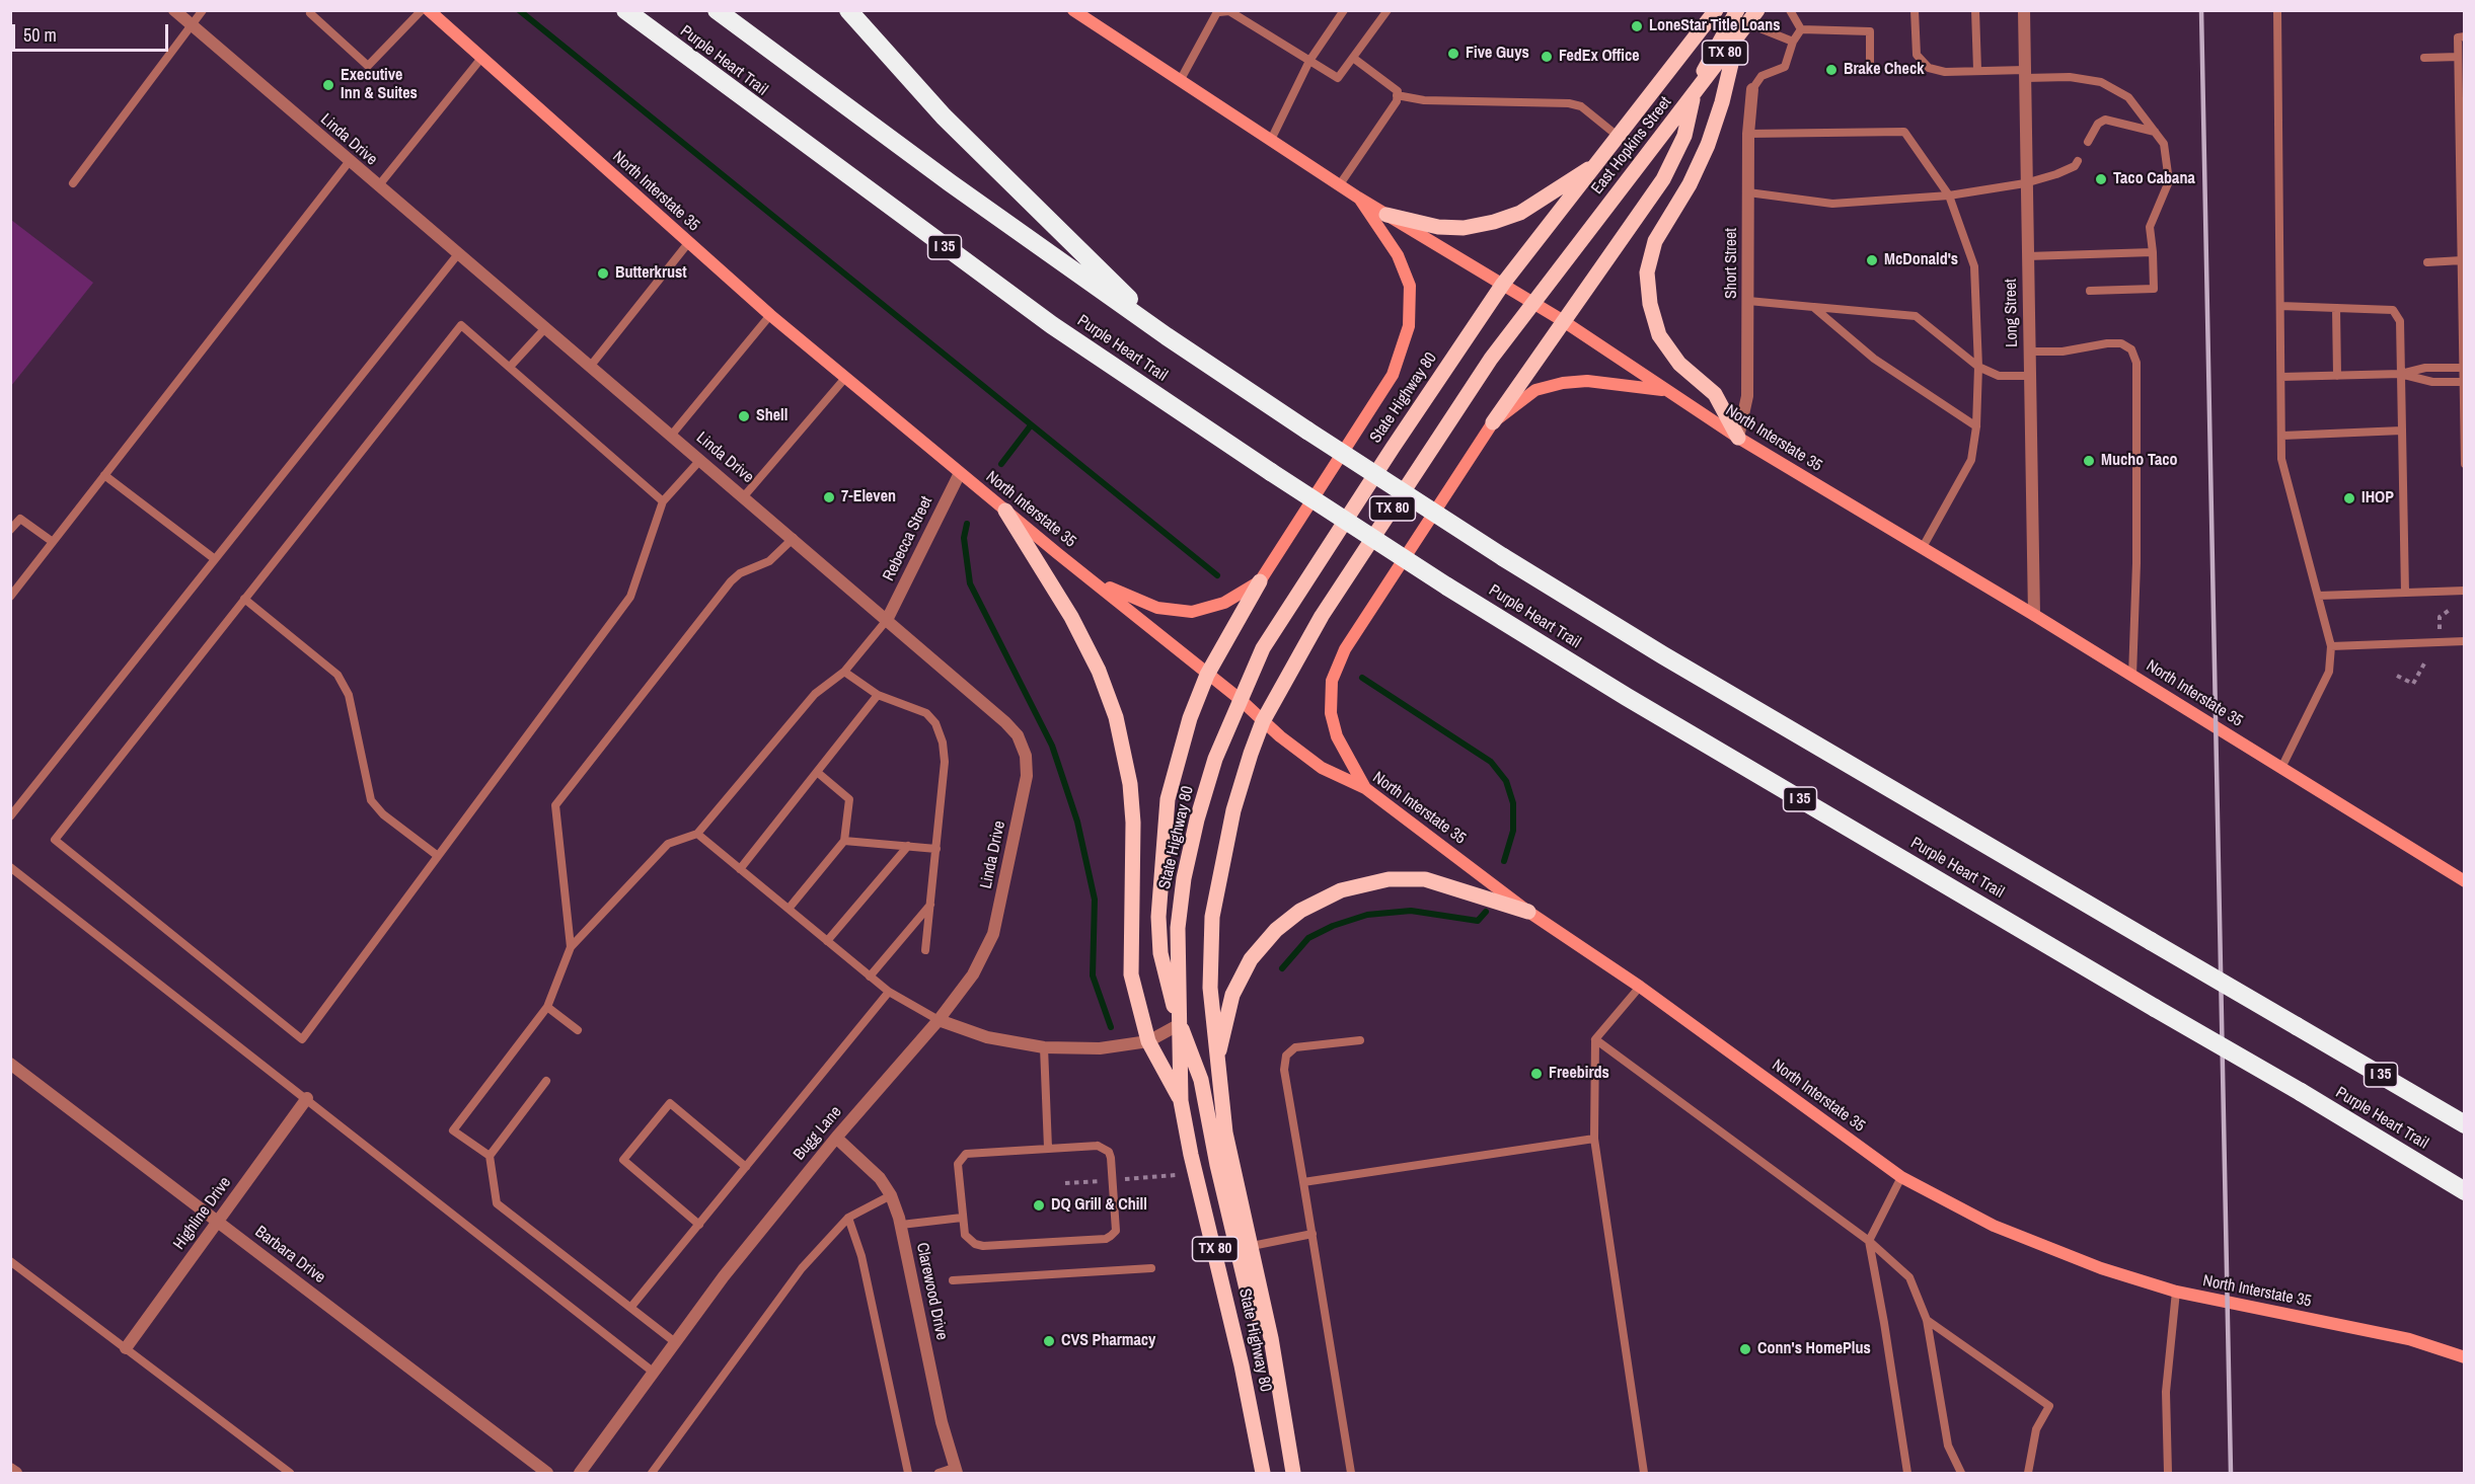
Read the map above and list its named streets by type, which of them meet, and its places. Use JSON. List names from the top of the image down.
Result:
{
  "streets": {
    "highway": ["Purple Heart Trail", "I 35"],
    "main road": [
      "TX 80",
      "East Hopkins Street",
      "North Interstate 35",
      "State Highway 80"
    ],
    "street": [
      "Linda Drive",
      "Short Street",
      "Long Street",
      "Rebecca Street",
      "Bugg Lane",
      "Highline Drive",
      "Barbara Drive",
      "Clarewood Drive"
    ]
  },
  "crossings": [
    ["Linda Drive", "Rebecca Street"],
    ["Linda Drive", "Bugg Lane"],
    ["East Hopkins Street", "North Interstate 35"],
    ["East Hopkins Street", "State Highway 80"],
    ["North Interstate 35", "Short Street"],
    ["North Interstate 35", "Long Street"],
    ["North Interstate 35", "State Highway 80"],
    ["North Interstate 35", "Rebecca Street"],
    ["Bugg Lane", "Clarewood Drive"],
    ["Highline Drive", "Barbara Drive"]
  ],
  "places": [
    "LoneStar Title Loans",
    "Five Guys",
    "FedEx Office",
    "Brake Check",
    "Executive Inn & Suites",
    "Taco Cabana",
    "McDonald's",
    "Butterkrust",
    "Shell",
    "Mucho Taco",
    "7-Eleven",
    "IHOP",
    "Freebirds",
    "DQ Grill & Chill",
    "CVS Pharmacy",
    "Conn's HomePlus"
  ],
  "scale_bar": "50 m"
}
